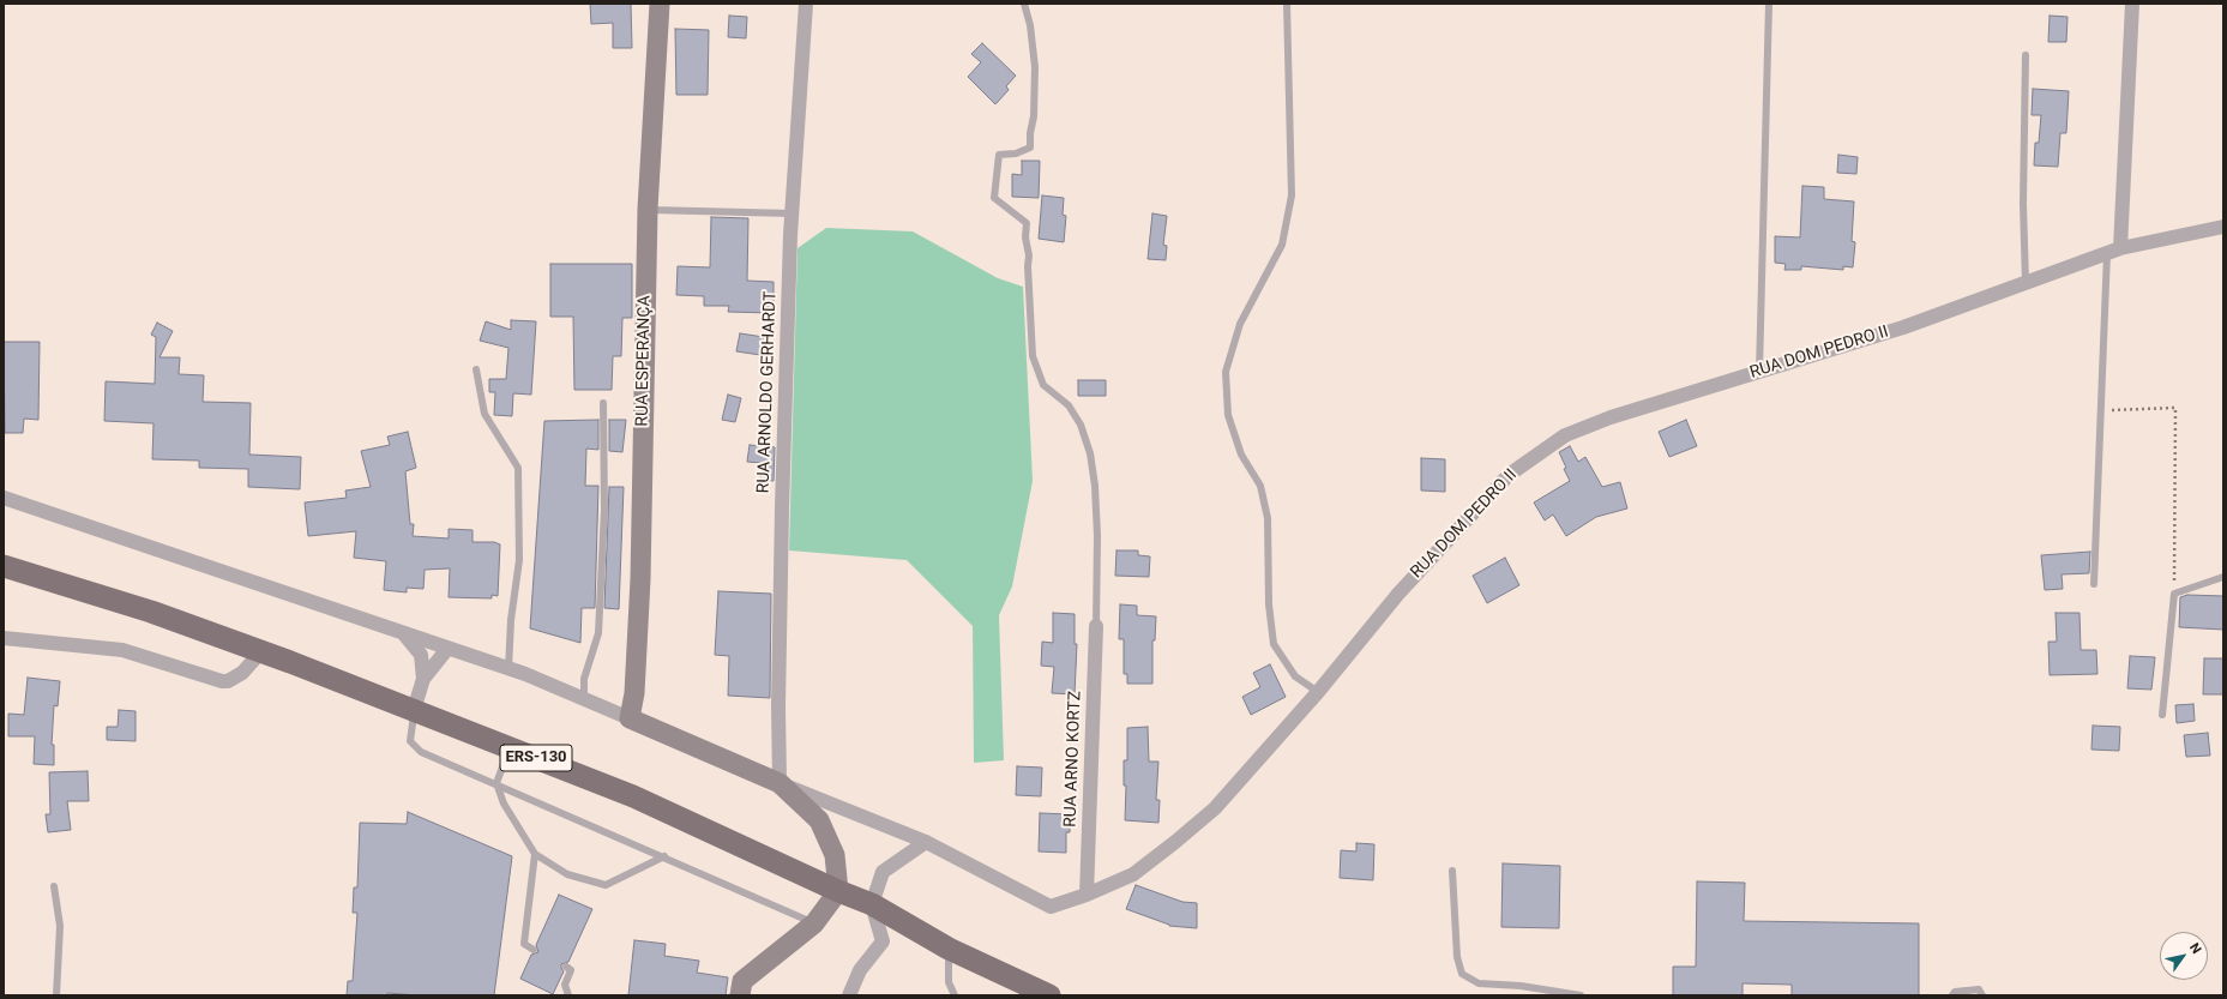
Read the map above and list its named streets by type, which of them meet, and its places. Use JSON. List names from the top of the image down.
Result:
{
  "streets": {
    "main road": ["ERS-130"],
    "street": [
      "RUA DOM PEDRO II",
      "RUA ESPERANÇA",
      "RUA ARNOLDO GERHARDT",
      "RUA ARNO KORTZ"
    ]
  },
  "crossings": [
    ["RUA DOM PEDRO II", "RUA ARNOLDO GERHARDT"],
    ["RUA DOM PEDRO II", "RUA ARNO KORTZ"]
  ],
  "north": "top right"
}
